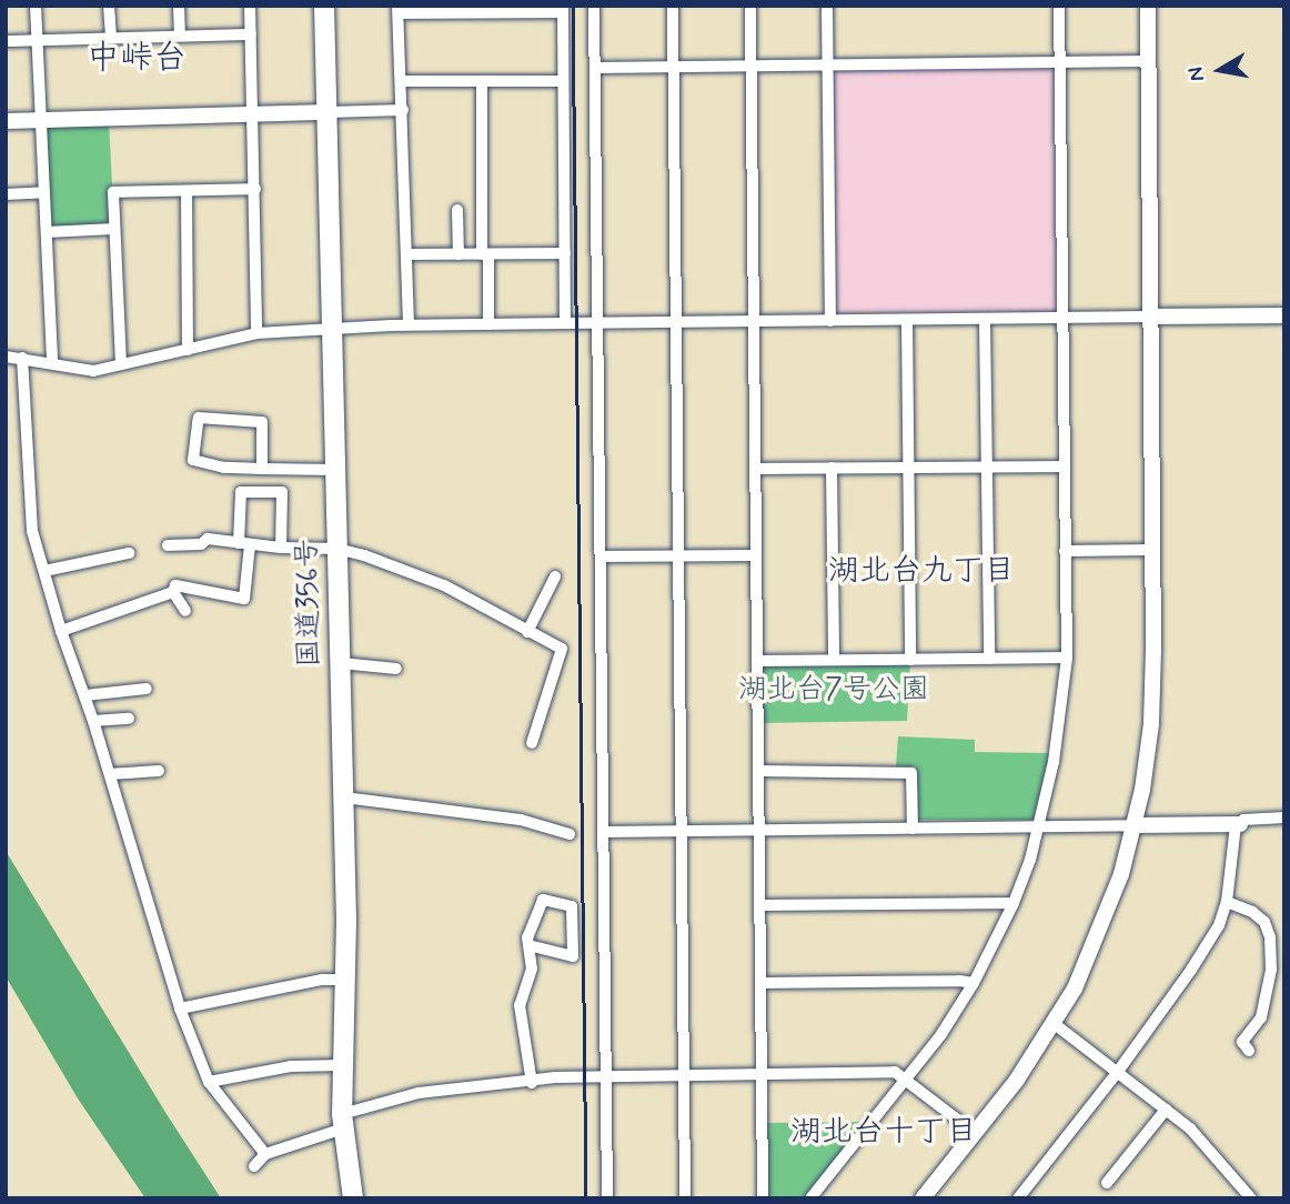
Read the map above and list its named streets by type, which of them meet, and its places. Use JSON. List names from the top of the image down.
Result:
{
  "streets": {
    "highway": ["国道356号"]
  },
  "districts": ["中峠台", "湖北台九丁目", "湖北台十丁目"],
  "parks": ["湖北台7号公園"],
  "north": "left"
}
